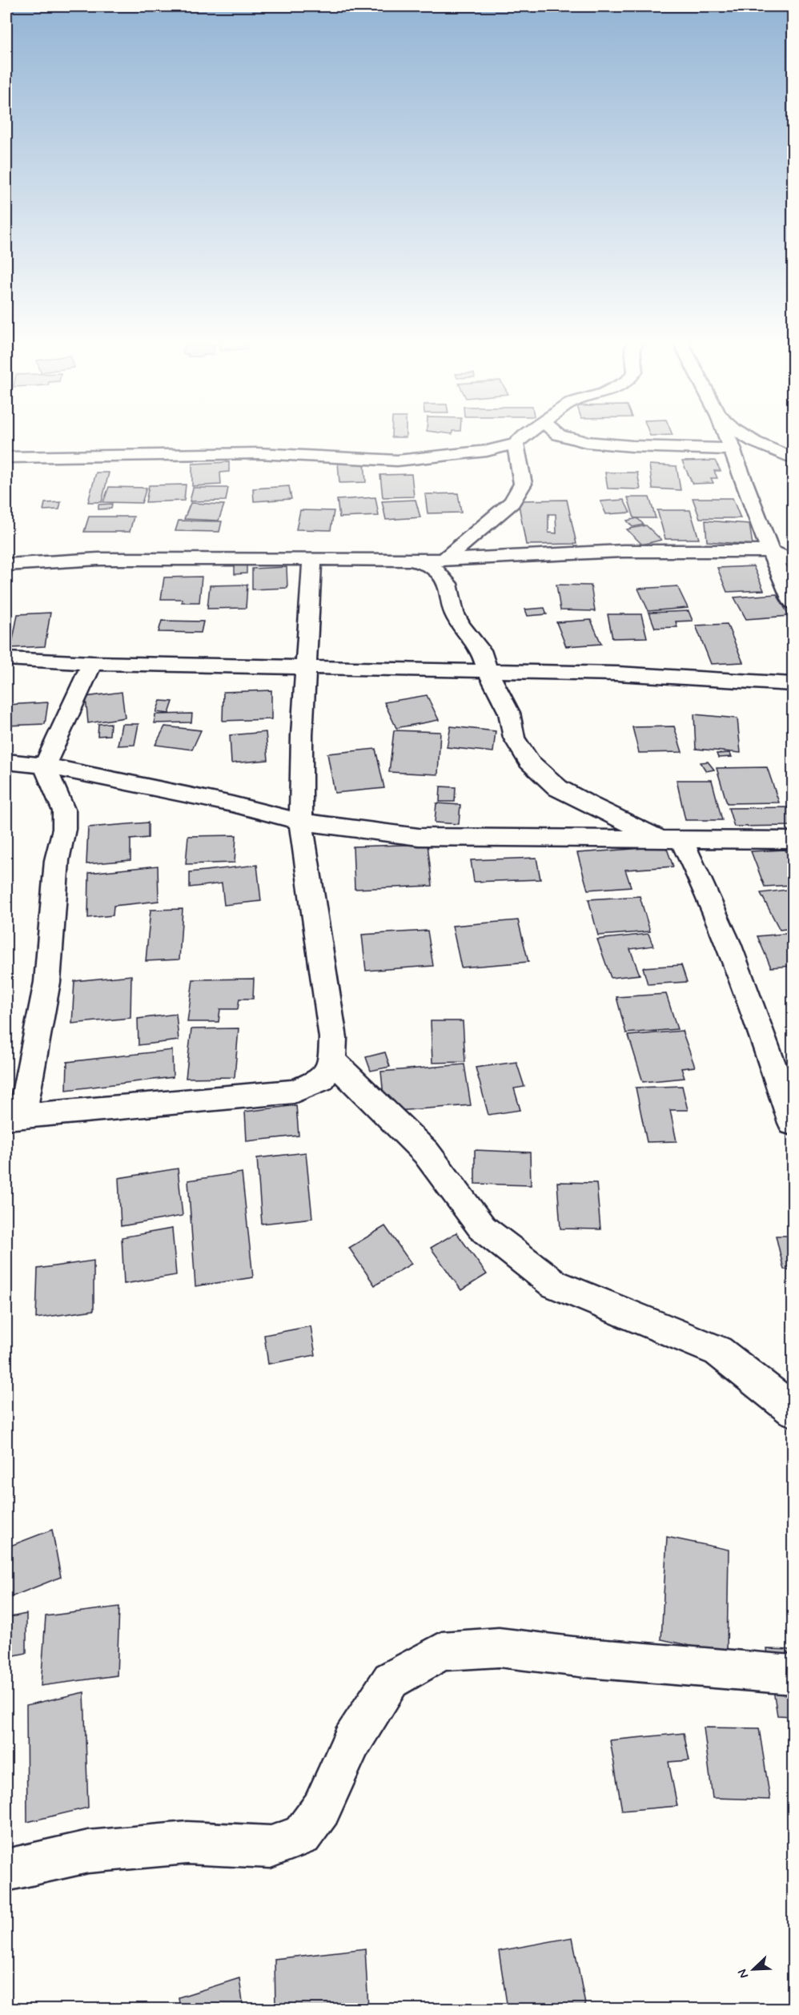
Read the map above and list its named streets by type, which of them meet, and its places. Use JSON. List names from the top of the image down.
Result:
{
  "north": "bottom left"
}
